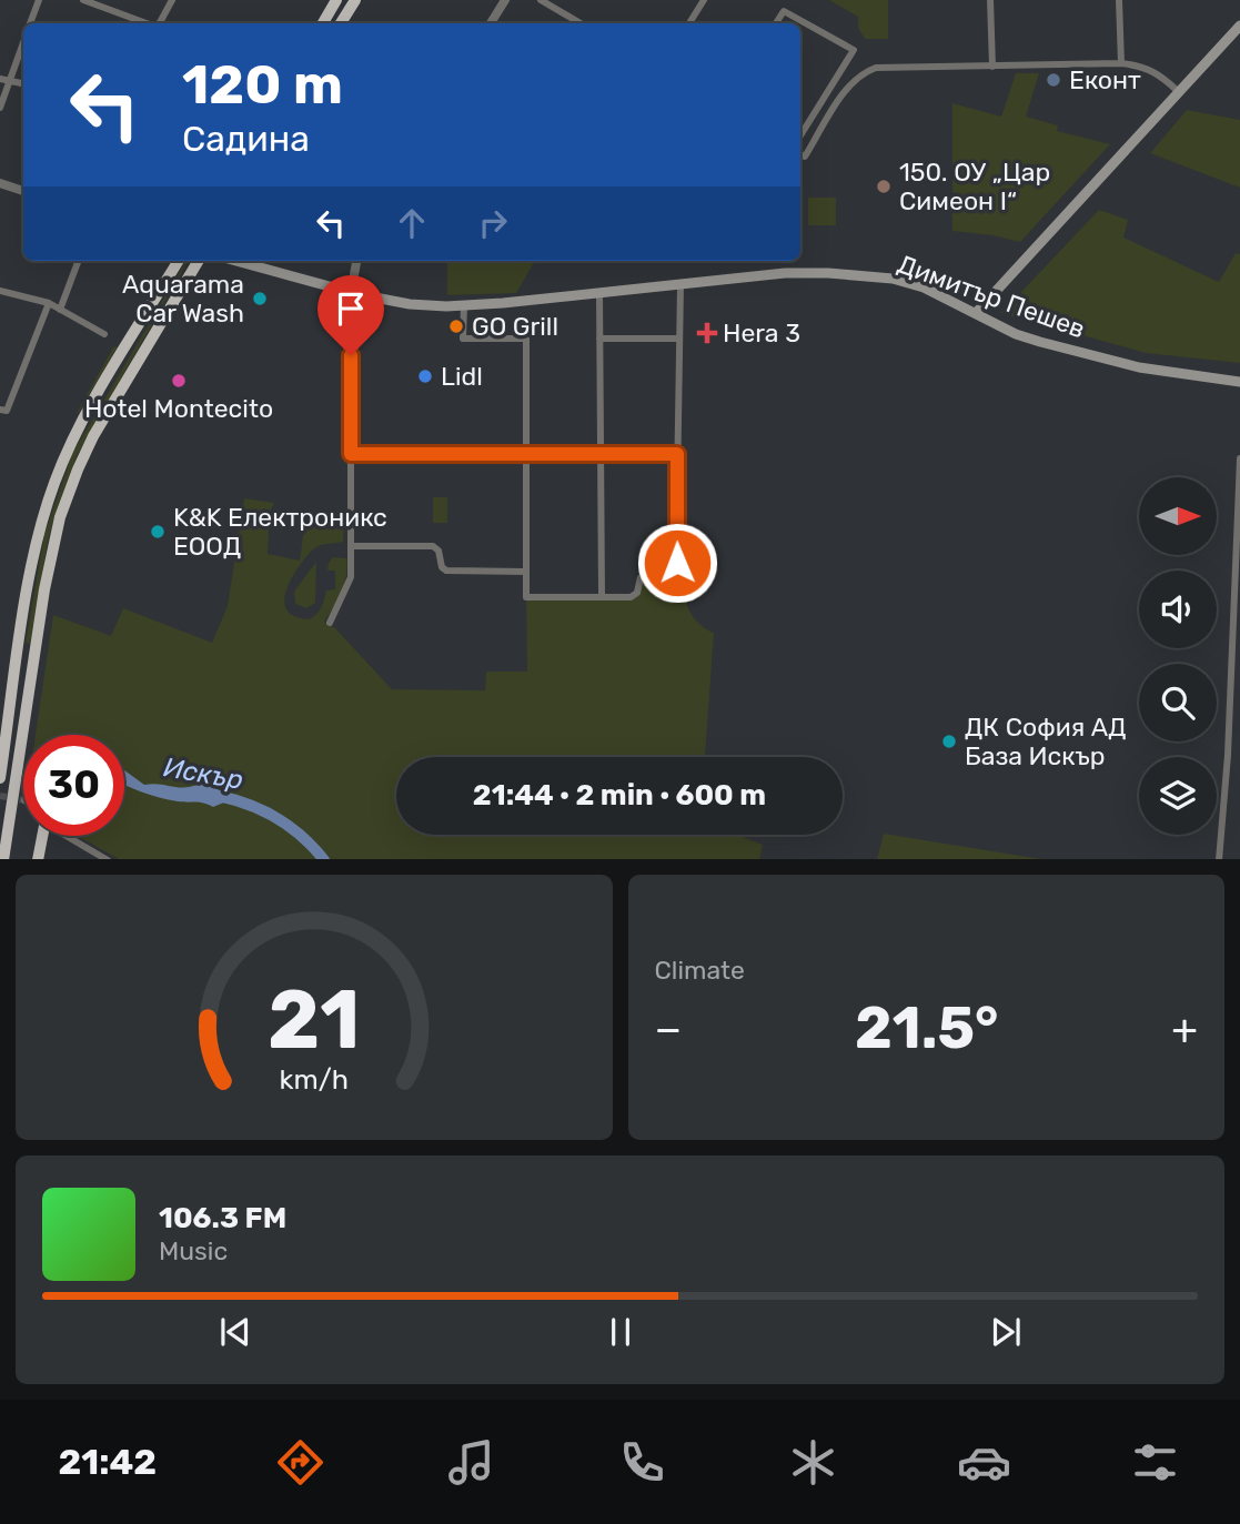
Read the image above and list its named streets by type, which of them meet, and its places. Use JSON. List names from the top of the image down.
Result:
{
  "streets": {
    "main road": ["Димитър Пешев"]
  },
  "water": ["Искър"],
  "places": {
    "other": [
      "Еконт",
      "150. ОУ „Цар Симеон I“",
      "Aquarama Car Wash",
      "GO Grill",
      "Lidl",
      "Hotel Montecito",
      "K&K Електроникс ЕООД",
      "ДК София АД База Искър"
    ],
    "health": ["Hera 3"]
  },
  "north": "right",
  "page": {
    "turn": ["120 m", "Садина"],
    "limit": "30",
    "trip": "21:44 · 2 min · 600 m",
    "tile": "Climate",
    "heat": ["−", "21.5°", "+"],
    "song": ["106.3 FM", "Music"],
    "tabs": "21:42",
    "gauge": ["21", "km/h"]
  }
}
